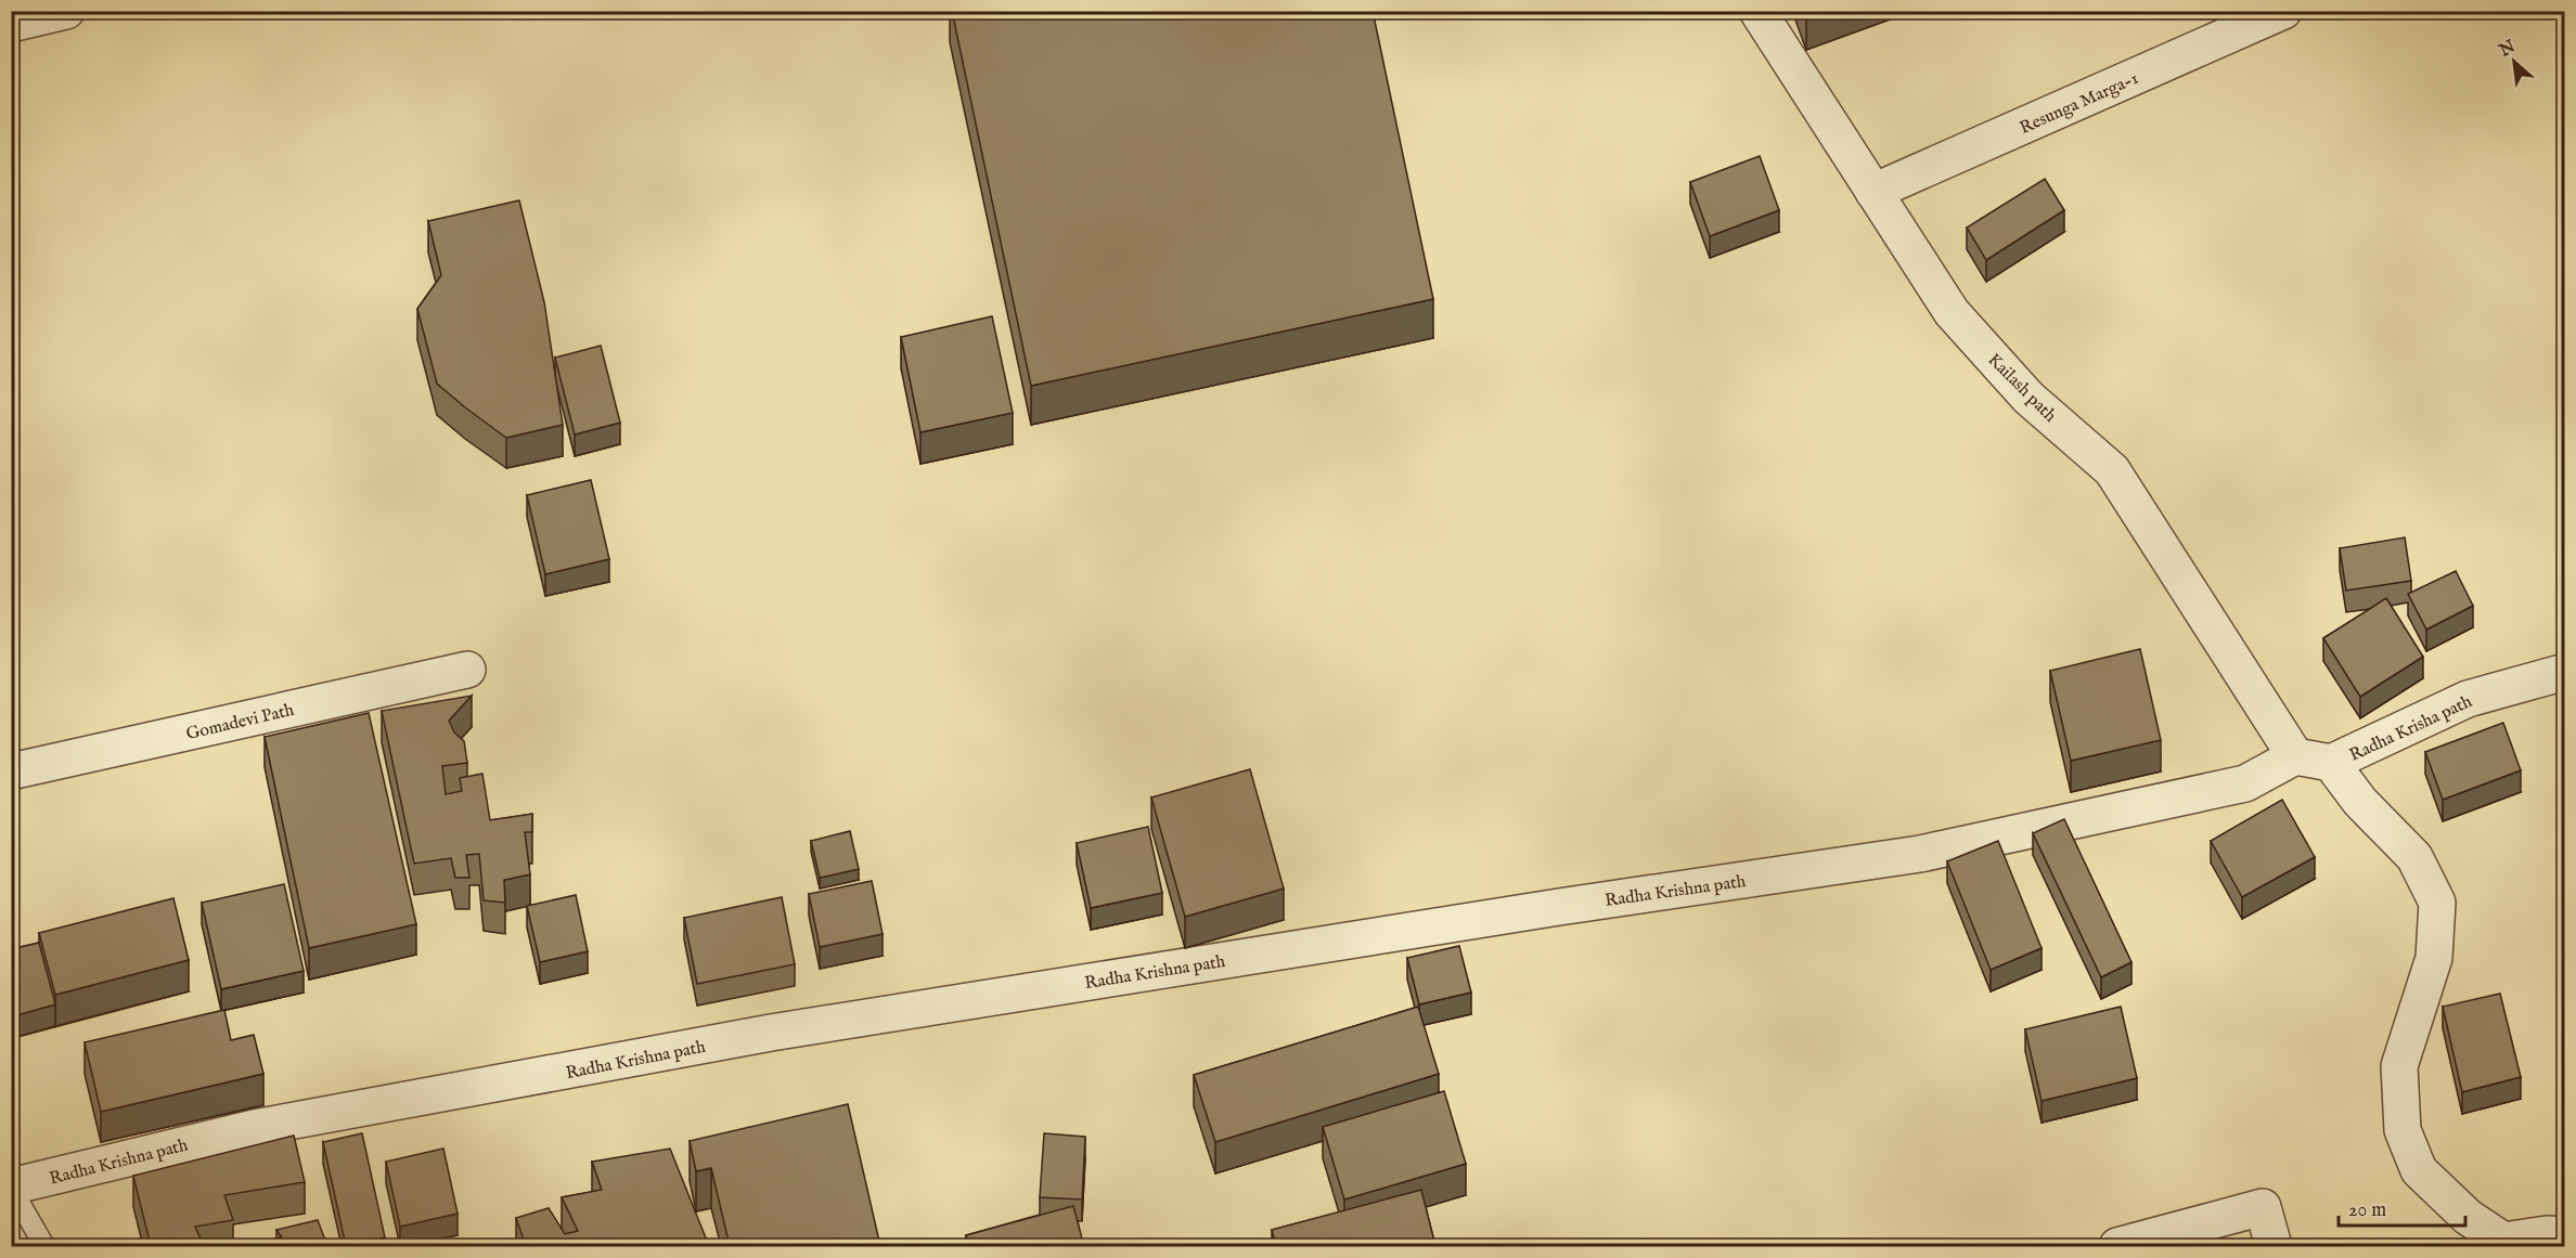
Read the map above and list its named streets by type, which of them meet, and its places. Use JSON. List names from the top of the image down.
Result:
{
  "streets": {
    "street": [
      "Resunga Marga-1",
      "Kailash path",
      "Gomadevi Path",
      "Radha Krisha path",
      "Radha Krishna path"
    ]
  },
  "crossings": [
    ["Resunga Marga-1", "Kailash path"],
    ["Kailash path", "Radha Krishna path"]
  ],
  "scale_bar": "20 m",
  "north": "top left"
}
